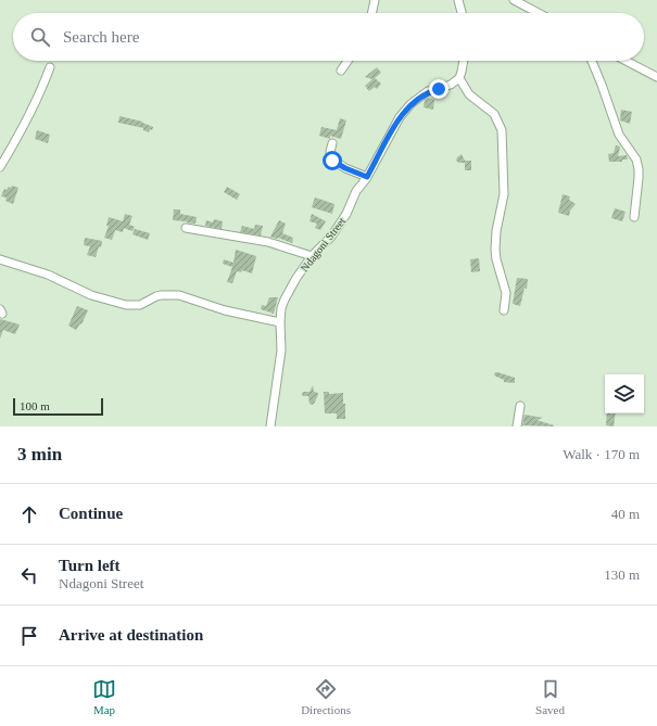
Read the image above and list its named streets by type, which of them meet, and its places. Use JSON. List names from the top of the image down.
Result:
{
  "streets": {
    "street": ["Ndagoni Street"]
  },
  "scale_bar": "100 m",
  "page": {
    "search": "Search here",
    "scale": "100 m",
    "heading": ["3 min", "Walk · 170 m"],
    "list": [
      ["Continue", "40 m"],
      ["Turn left", "Ndagoni Street", "130 m"],
      "Arrive at destination"
    ],
    "nav": ["Map", "Directions", "Saved"]
  }
}
